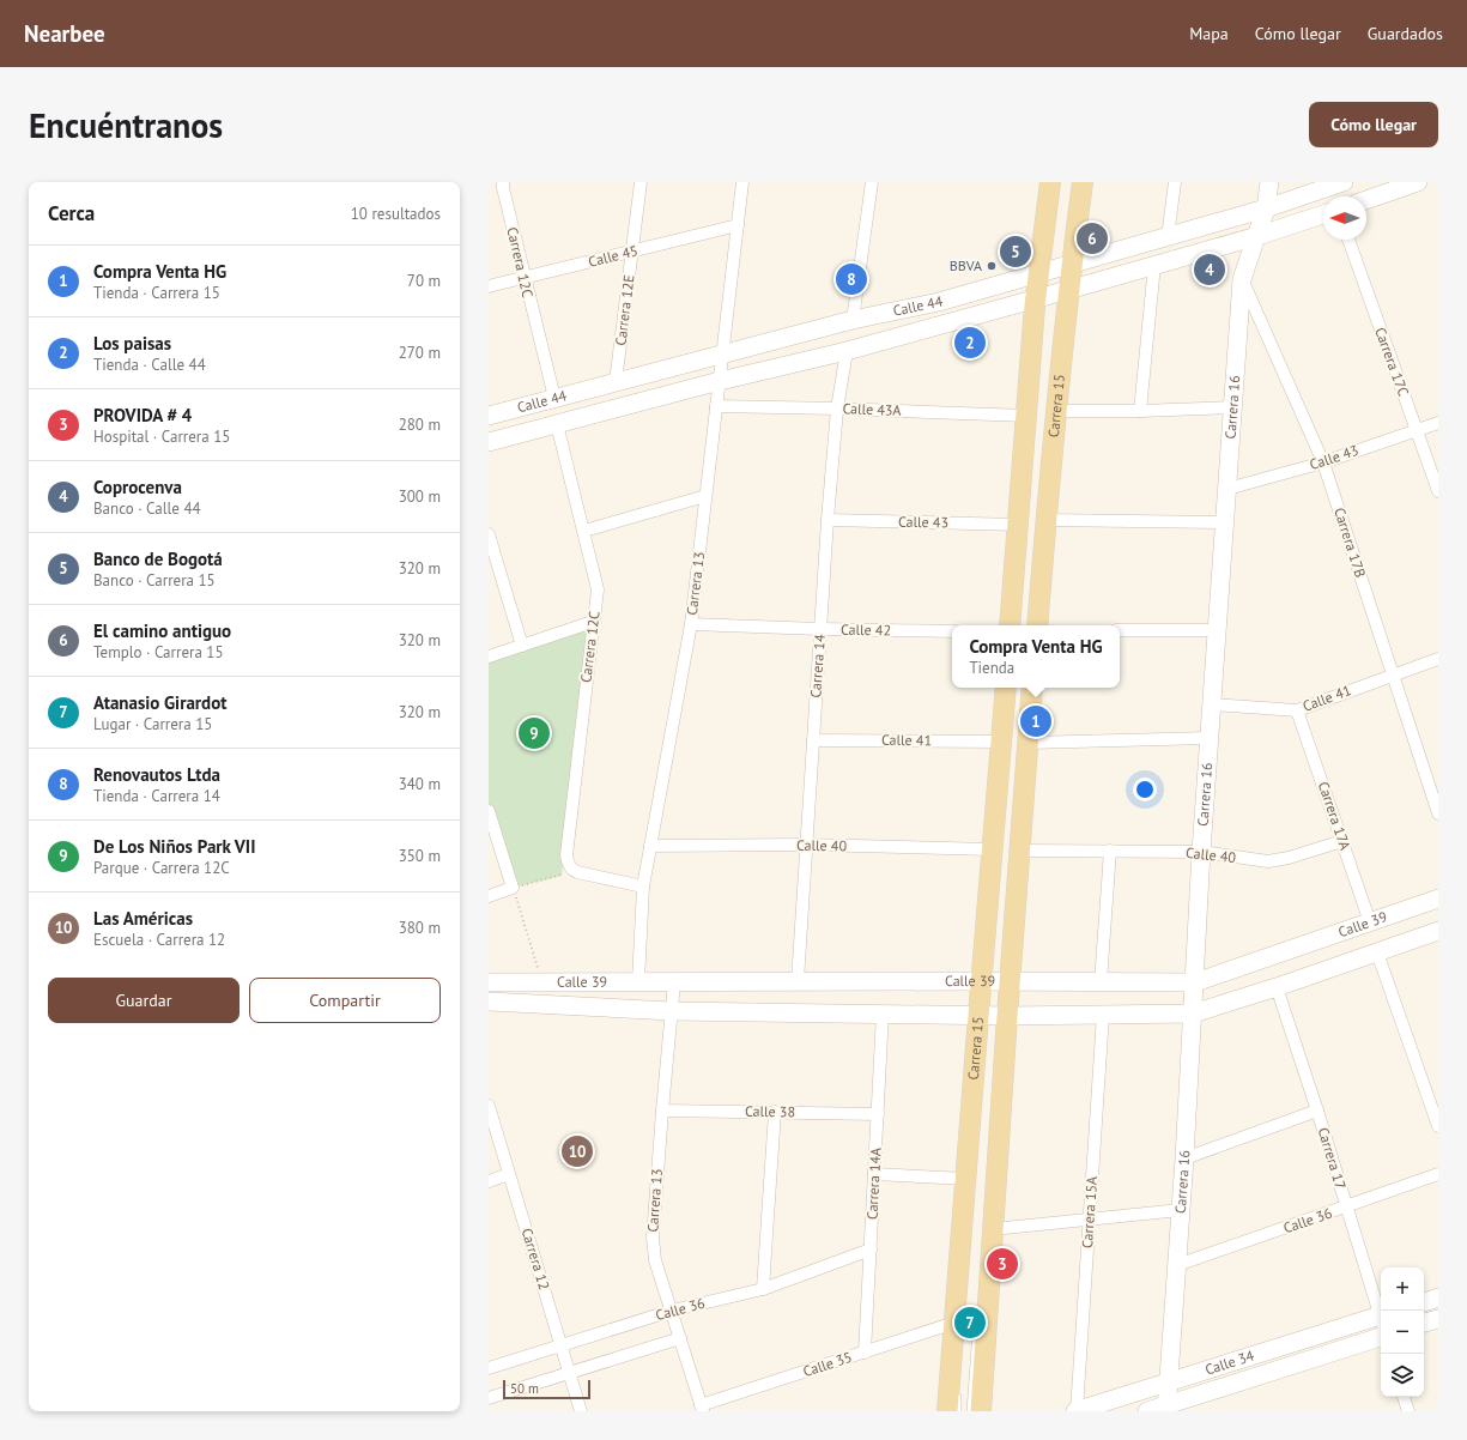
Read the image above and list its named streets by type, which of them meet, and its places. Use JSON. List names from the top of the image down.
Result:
{
  "streets": {
    "main road": ["Carrera 15"],
    "street": [
      "Calle 45",
      "Carrera 12C",
      "Calle 44",
      "Carrera 12E",
      "Carrera 17C",
      "Carrera 16",
      "Calle 43A",
      "Calle 43",
      "Carrera 17B",
      "Carrera 13",
      "Calle 42",
      "Carrera 14",
      "Calle 41",
      "Carrera 17A",
      "Calle 40",
      "Calle 39",
      "Calle 38",
      "Carrera 17",
      "Carrera 14A",
      "Carrera 15A",
      "Calle 36",
      "Carrera 12",
      "Calle 34",
      "Calle 35"
    ]
  },
  "crossings": [
    ["Calle 45", "Carrera 12C"],
    ["Calle 45", "Carrera 12E"],
    ["Calle 45", "Carrera 13"],
    ["Carrera 12C", "Calle 44"],
    ["Calle 44", "Carrera 12E"],
    ["Calle 44", "Carrera 15"],
    ["Calle 44", "Carrera 16"],
    ["Calle 44", "Carrera 13"],
    ["Calle 44", "Carrera 14"],
    ["Carrera 17C", "Calle 43"],
    ["Carrera 15", "Calle 43A"],
    ["Carrera 15", "Calle 43"],
    ["Carrera 15", "Calle 41"],
    ["Carrera 15", "Calle 40"],
    ["Carrera 15", "Calle 39"],
    ["Carrera 15", "Calle 35"],
    ["Carrera 16", "Calle 43"],
    ["Carrera 16", "Carrera 17B"],
    ["Carrera 16", "Calle 41"],
    ["Carrera 16", "Calle 40"],
    ["Carrera 16", "Calle 39"],
    ["Carrera 16", "Calle 36"],
    ["Carrera 16", "Calle 34"],
    ["Calle 43A", "Carrera 13"],
    ["Calle 43A", "Carrera 14"],
    ["Calle 43", "Carrera 17B"],
    ["Calle 43", "Carrera 14"],
    ["Carrera 17B", "Calle 41"],
    ["Carrera 13", "Calle 42"],
    ["Carrera 13", "Calle 40"],
    ["Carrera 13", "Calle 39"],
    ["Carrera 13", "Calle 38"],
    ["Carrera 13", "Calle 36"],
    ["Carrera 13", "Calle 35"],
    ["Calle 42", "Carrera 14"],
    ["Carrera 14", "Calle 41"],
    ["Carrera 14", "Calle 40"],
    ["Carrera 14", "Calle 39"],
    ["Calle 41", "Carrera 17A"],
    ["Carrera 17A", "Calle 40"],
    ["Carrera 17A", "Calle 39"],
    ["Calle 39", "Carrera 17"],
    ["Calle 39", "Carrera 14A"],
    ["Calle 39", "Carrera 15A"],
    ["Calle 38", "Carrera 14A"],
    ["Carrera 17", "Calle 36"],
    ["Carrera 14A", "Calle 36"],
    ["Carrera 14A", "Calle 35"],
    ["Carrera 15A", "Calle 34"],
    ["Calle 36", "Carrera 12"]
  ],
  "places": ["BBVA"],
  "scale_bar": "50 m",
  "north": "left",
  "page": {
    "header": "Nearbee",
    "nav": ["Mapa", "Cómo llegar", "Guardados"],
    "buttons": [
      "Cómo llegar",
      ["Guardar", "Compartir"]
    ],
    "title": "Encuéntranos",
    "heading": ["Cerca", "10 resultados"],
    "pins": [
      "6",
      "5",
      "4",
      "8",
      "2",
      "1",
      "9",
      "10",
      "3",
      "7"
    ],
    "list": [
      {
        "mark": "1",
        "name": "Compra Venta HG",
        "note": "Tienda · Carrera 15",
        "value": "70 m"
      },
      {
        "mark": "2",
        "name": "Los paisas",
        "note": "Tienda · Calle 44",
        "value": "270 m"
      },
      {
        "mark": "3",
        "name": "PROVIDA # 4",
        "note": "Hospital · Carrera 15",
        "value": "280 m"
      },
      {
        "mark": "4",
        "name": "Coprocenva",
        "note": "Banco · Calle 44",
        "value": "300 m"
      },
      {
        "mark": "5",
        "name": "Banco de Bogotá",
        "note": "Banco · Carrera 15",
        "value": "320 m"
      },
      {
        "mark": "6",
        "name": "El camino antiguo",
        "note": "Templo · Carrera 15",
        "value": "320 m"
      },
      {
        "mark": "7",
        "name": "Atanasio Girardot",
        "note": "Lugar · Carrera 15",
        "value": "320 m"
      },
      {
        "mark": "8",
        "name": "Renovautos Ltda",
        "note": "Tienda · Carrera 14",
        "value": "340 m"
      },
      {
        "mark": "9",
        "name": "De Los Niños Park VII",
        "note": "Parque · Carrera 12C",
        "value": "350 m"
      },
      {
        "mark": "10",
        "name": "Las Américas",
        "note": "Escuela · Carrera 12",
        "value": "380 m"
      }
    ],
    "popup": ["Compra Venta HG", "Tienda"],
    "map_buttons": ["+", "−"],
    "scale": "50 m"
  }
}
